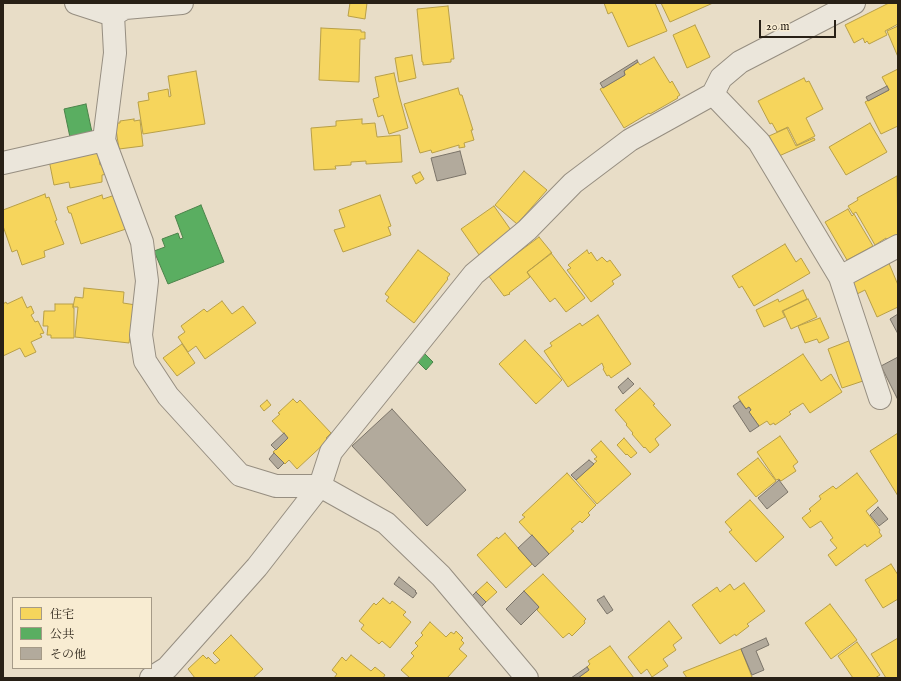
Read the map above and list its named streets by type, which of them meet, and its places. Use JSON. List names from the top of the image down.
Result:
{
  "legend": ["住宅", "公共", "その他"],
  "scale_bar": "20 m"
}
